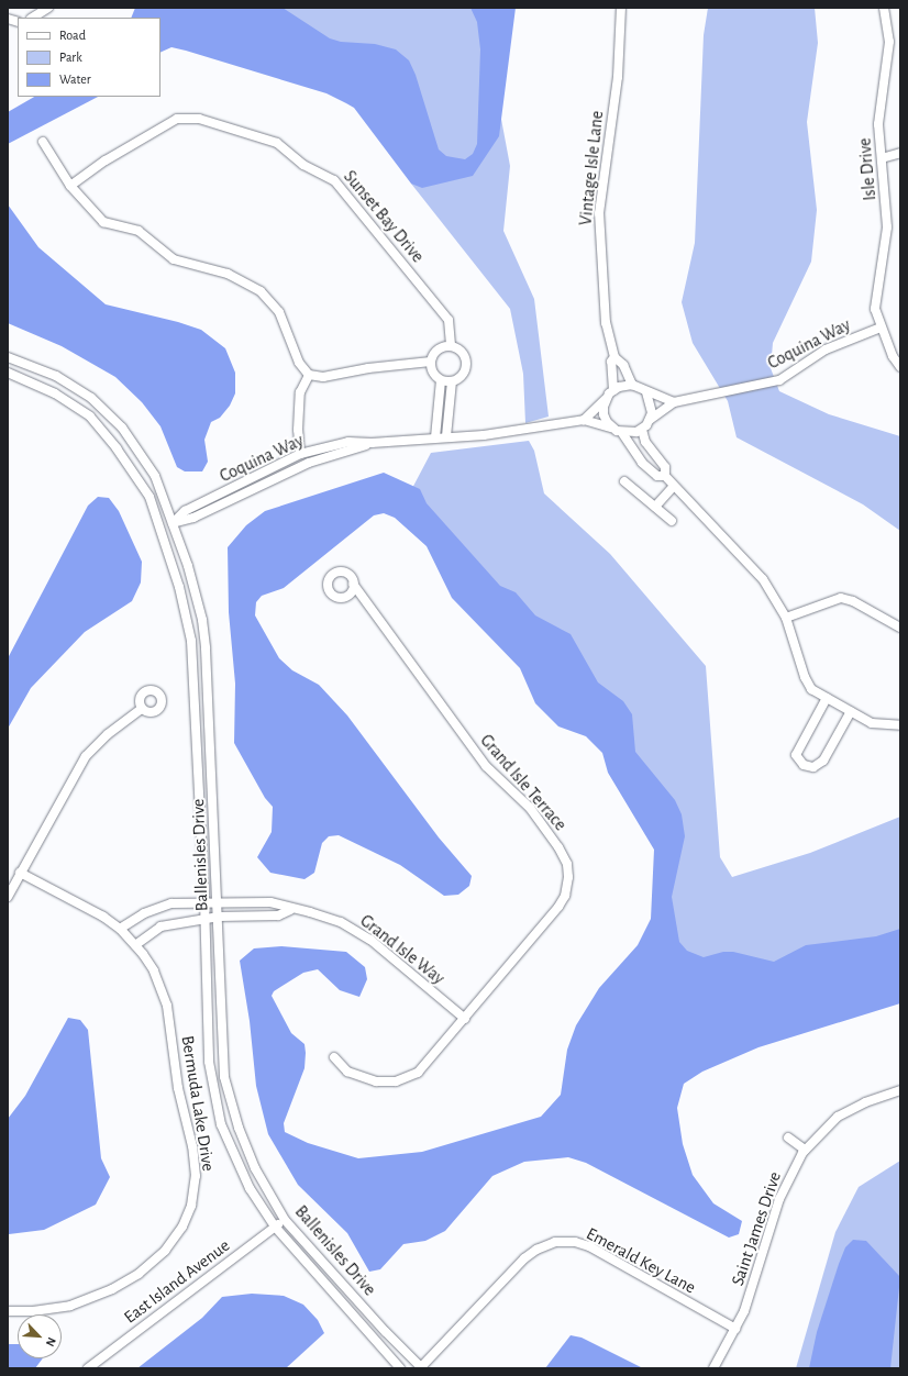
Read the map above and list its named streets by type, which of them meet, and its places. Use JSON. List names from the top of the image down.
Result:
{
  "streets": {
    "street": [
      "Vintage Isle Lane",
      "Isle Drive",
      "Sunset Bay Drive",
      "Coquina Way",
      "Grand Isle Terrace",
      "Ballenisles Drive",
      "Grand Isle Way",
      "Bermuda Lake Drive",
      "Saint James Drive",
      "Emerald Key Lane",
      "East Island Avenue"
    ]
  },
  "crossings": [
    ["Vintage Isle Lane", "Coquina Way"],
    ["Isle Drive", "Coquina Way"],
    ["Coquina Way", "Ballenisles Drive"],
    ["Grand Isle Terrace", "Grand Isle Way"],
    ["Ballenisles Drive", "Grand Isle Way"],
    ["Ballenisles Drive", "Emerald Key Lane"],
    ["Ballenisles Drive", "East Island Avenue"],
    ["Saint James Drive", "Emerald Key Lane"]
  ],
  "legend": ["Road", "Park", "Water"],
  "north": "bottom right"
}
